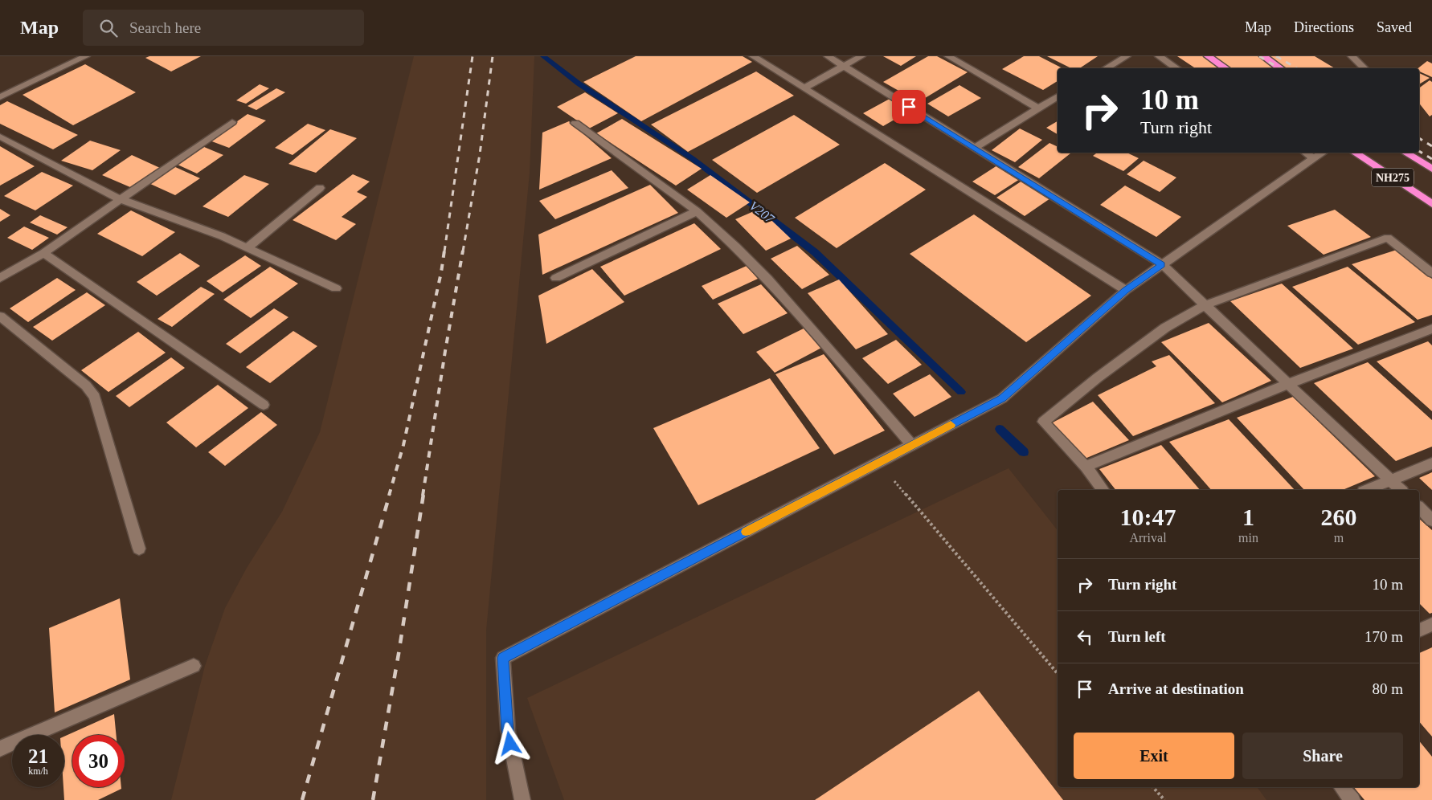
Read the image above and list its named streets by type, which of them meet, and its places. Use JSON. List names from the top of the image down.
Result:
{
  "streets": {
    "highway": ["NH275"]
  },
  "water": ["V207"],
  "page": {
    "header": "Map",
    "search": "Search here",
    "nav": ["Map", "Directions", "Saved"],
    "turn": ["10 m", "Turn right"],
    "eta": [
      "10:47",
      "Arrival",
      "1",
      "min",
      "260",
      "m"
    ],
    "list": [
      {
        "name": "Turn right",
        "value": "10 m"
      },
      {
        "name": "Turn left",
        "value": "170 m"
      },
      {
        "name": "Arrive at destination",
        "value": "80 m"
      }
    ],
    "buttons": ["Exit", "Share"],
    "speed": "21 km/h",
    "limit": "30"
  }
}
